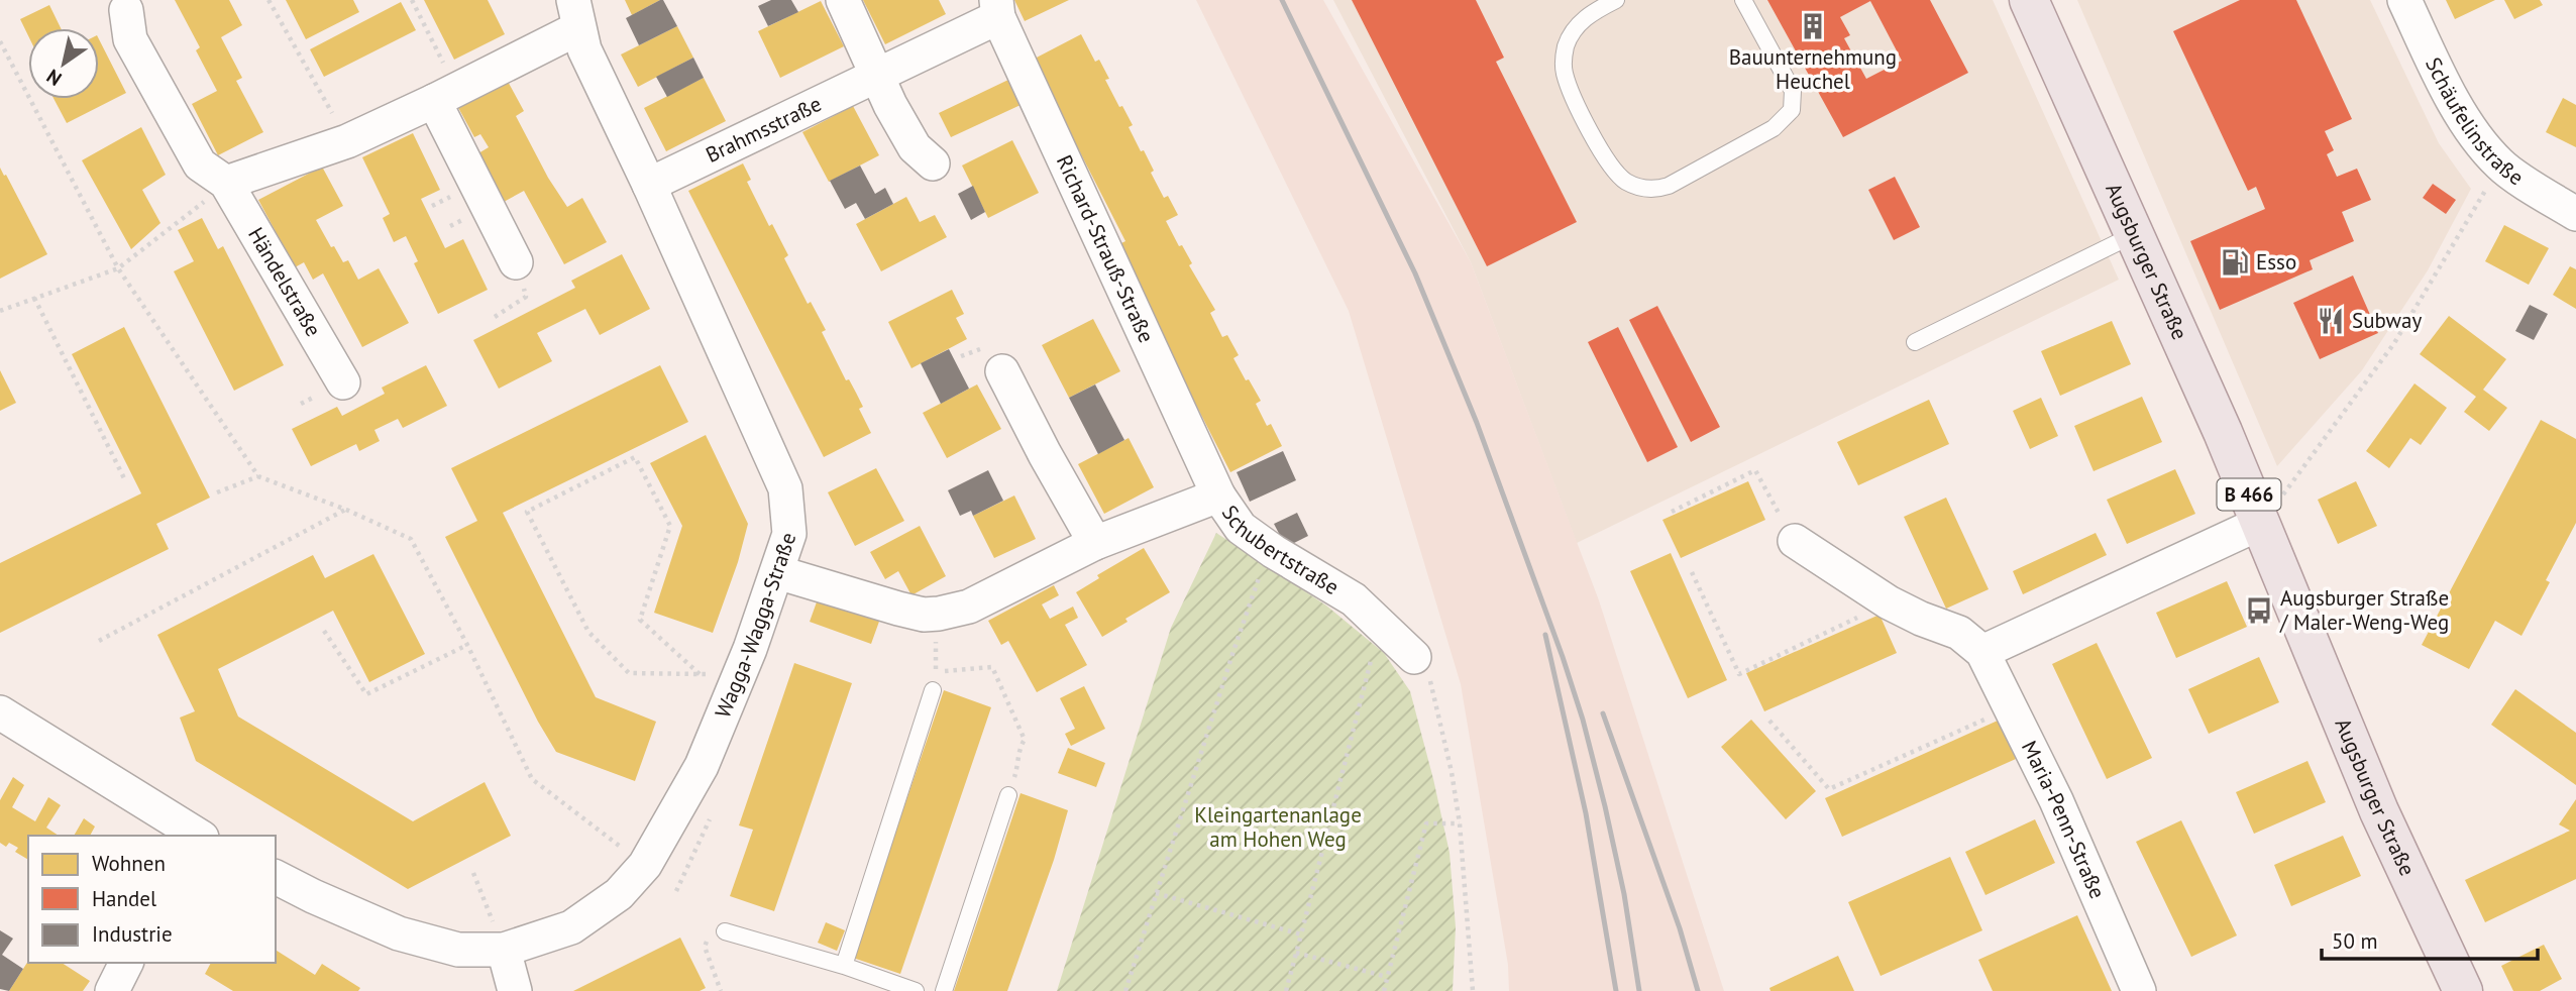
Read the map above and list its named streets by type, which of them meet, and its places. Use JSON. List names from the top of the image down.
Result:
{
  "streets": {
    "main road": ["Augsburger Straße", "B 466"],
    "street": [
      "Schäufelinstraße",
      "Brahmsstraße",
      "Richard-Strauß-Straße",
      "Händelstraße",
      "Schubertstraße",
      "Wagga-Wagga-Straße",
      "Maria-Penn-Straße"
    ]
  },
  "crossings": [
    ["Brahmsstraße", "Richard-Strauß-Straße"],
    ["Brahmsstraße", "Wagga-Wagga-Straße"],
    ["Richard-Strauß-Straße", "Schubertstraße"],
    ["Schubertstraße", "Wagga-Wagga-Straße"]
  ],
  "parks": ["Kleingartenanlage am Hohen Weg"],
  "places": {
    "building": ["Bauunternehmung Heuchel"],
    "fuel station": ["Esso"],
    "restaurant": ["Subway"],
    "bus stop": ["Augsburger Straße / Maler-Weng-Weg"]
  },
  "legend": ["Wohnen", "Handel", "Industrie"],
  "scale_bar": "50 m",
  "north": "bottom left"
}
